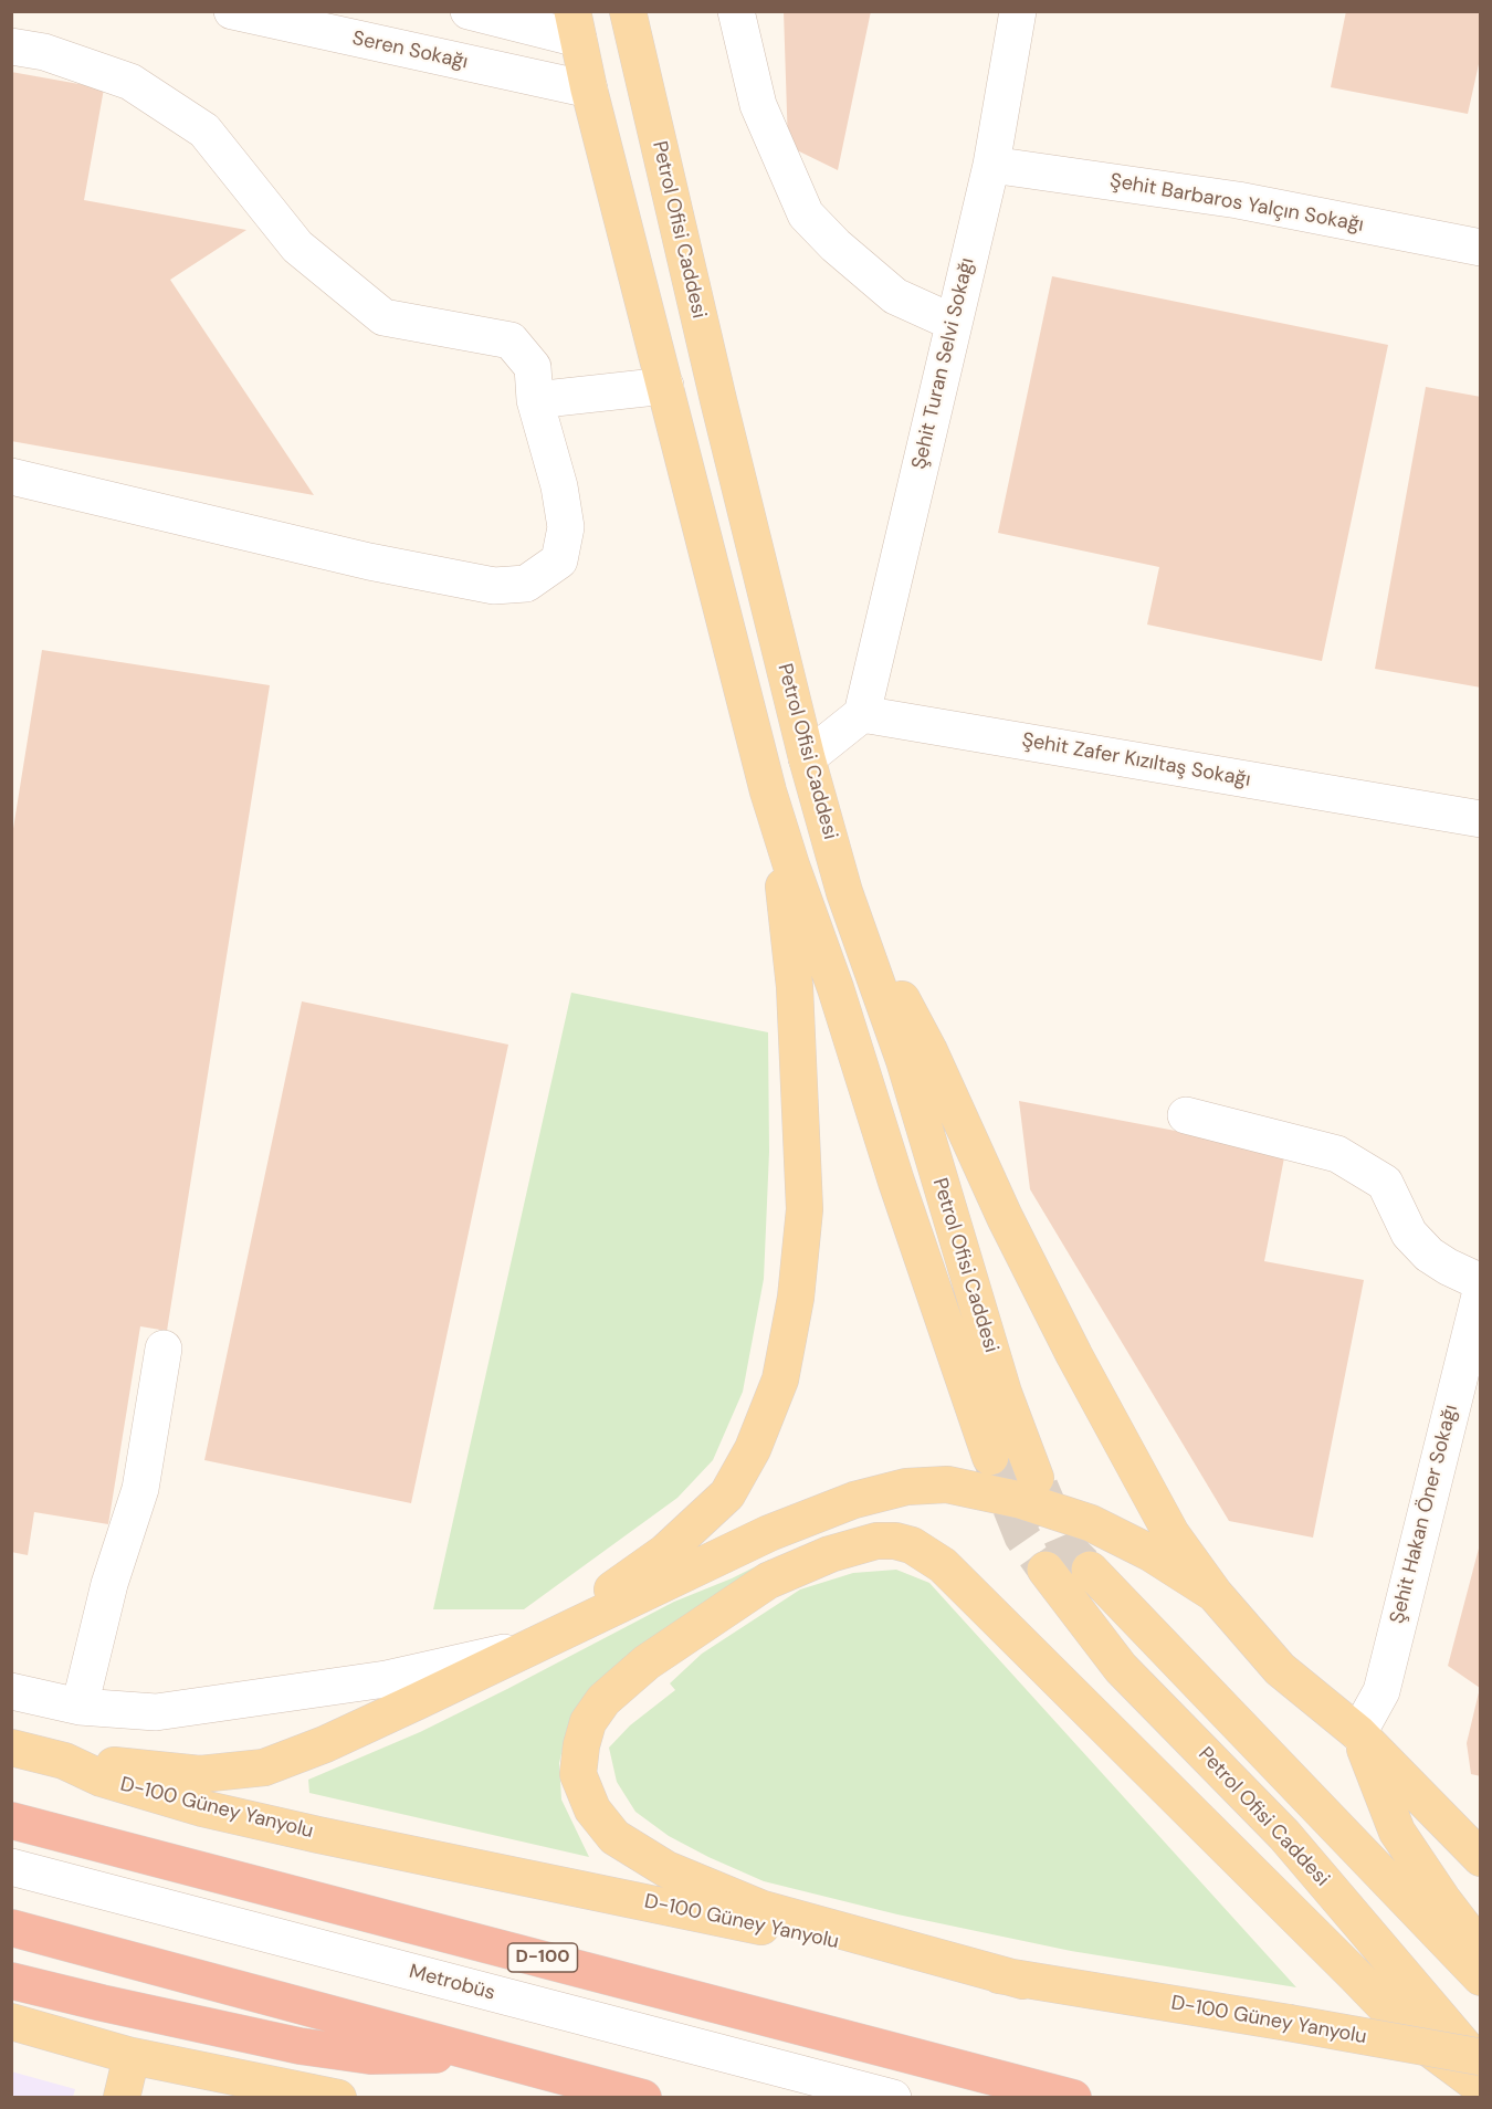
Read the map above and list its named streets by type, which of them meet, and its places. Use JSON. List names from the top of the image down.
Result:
{
  "streets": {
    "highway": ["D-100"],
    "main road": ["Petrol Ofisi Caddesi", "D-100 Güney Yanyolu"],
    "street": [
      "Seren Sokağı",
      "Şehit Barbaros Yalçın Sokağı",
      "Şehit Turan Selvi Sokağı",
      "Şehit Zafer Kızıltaş Sokağı",
      "Şehit Hakan Öner Sokağı",
      "Metrobüs"
    ]
  },
  "crossings": [
    ["Seren Sokağı", "Petrol Ofisi Caddesi"],
    ["Şehit Barbaros Yalçın Sokağı", "Şehit Turan Selvi Sokağı"],
    ["Şehit Turan Selvi Sokağı", "Şehit Zafer Kızıltaş Sokağı"]
  ]
}
